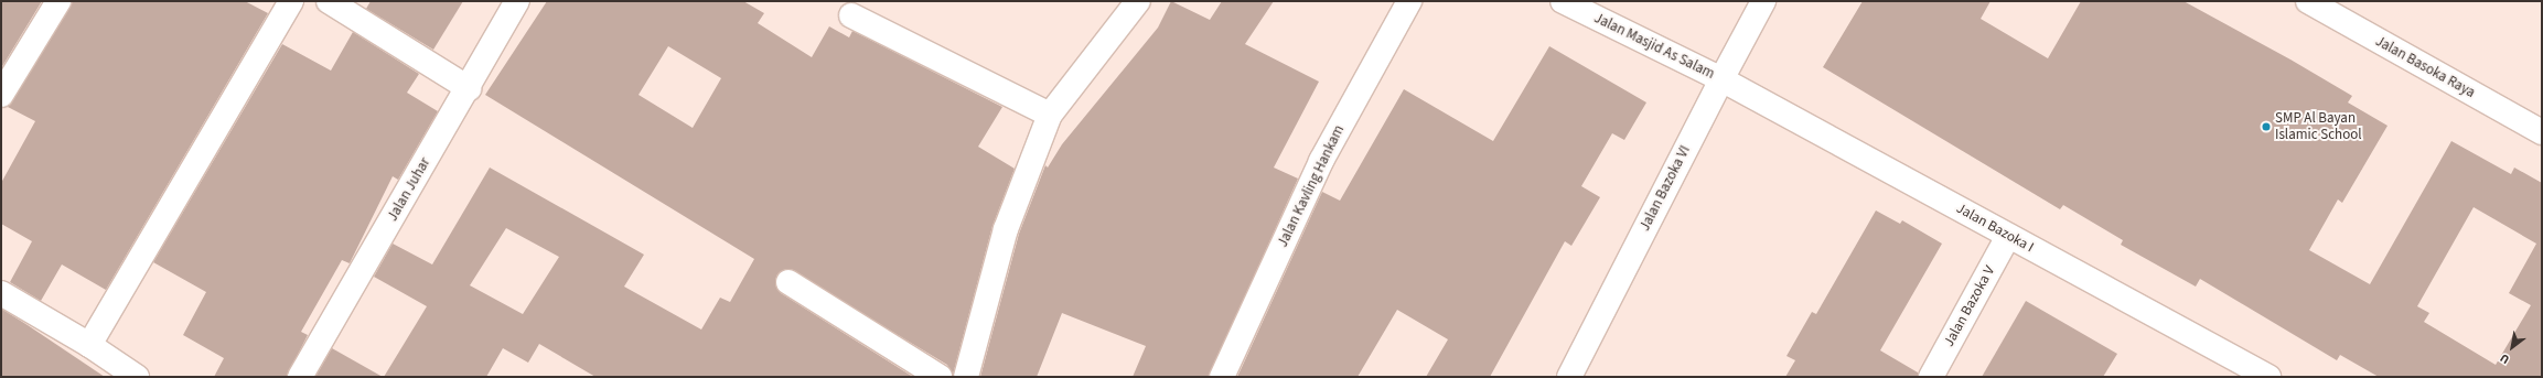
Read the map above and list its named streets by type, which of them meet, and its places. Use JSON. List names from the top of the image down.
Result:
{
  "streets": {
    "street": [
      "Jalan Masjid As Salam",
      "Jalan Basoka Raya",
      "Jalan Kavling Hankam",
      "Jalan Bazoka VI",
      "Jalan Juhar",
      "Jalan Bazoka I",
      "Jalan Bazoka V"
    ]
  },
  "crossings": [
    ["Jalan Masjid As Salam", "Jalan Bazoka VI"],
    ["Jalan Masjid As Salam", "Jalan Bazoka I"],
    ["Jalan Bazoka VI", "Jalan Bazoka I"],
    ["Jalan Bazoka I", "Jalan Bazoka V"]
  ],
  "places": ["SMP Al Bayan Islamic School"],
  "north": "bottom left"
}
